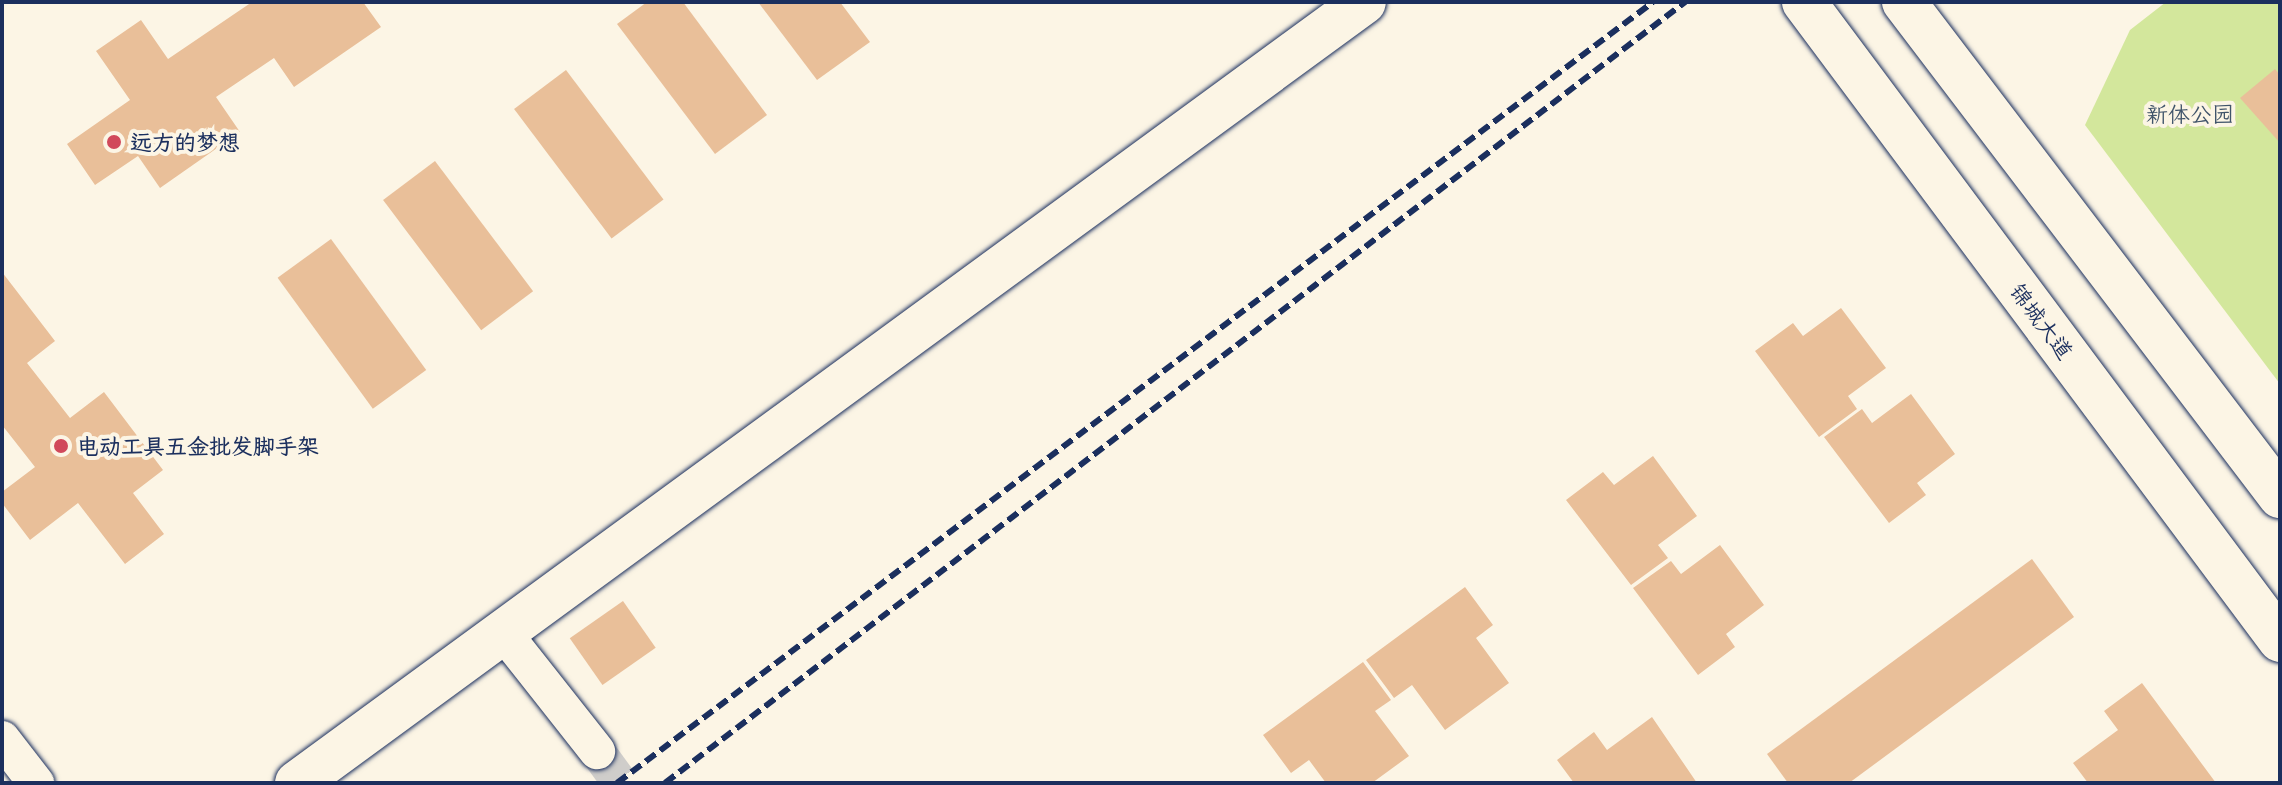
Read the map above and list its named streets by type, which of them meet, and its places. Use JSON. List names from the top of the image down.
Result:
{
  "streets": {
    "main road": ["锦城大道"]
  },
  "parks": ["新体公园"],
  "places": ["远方的梦想", "电动工具五金批发脚手架"]
}
